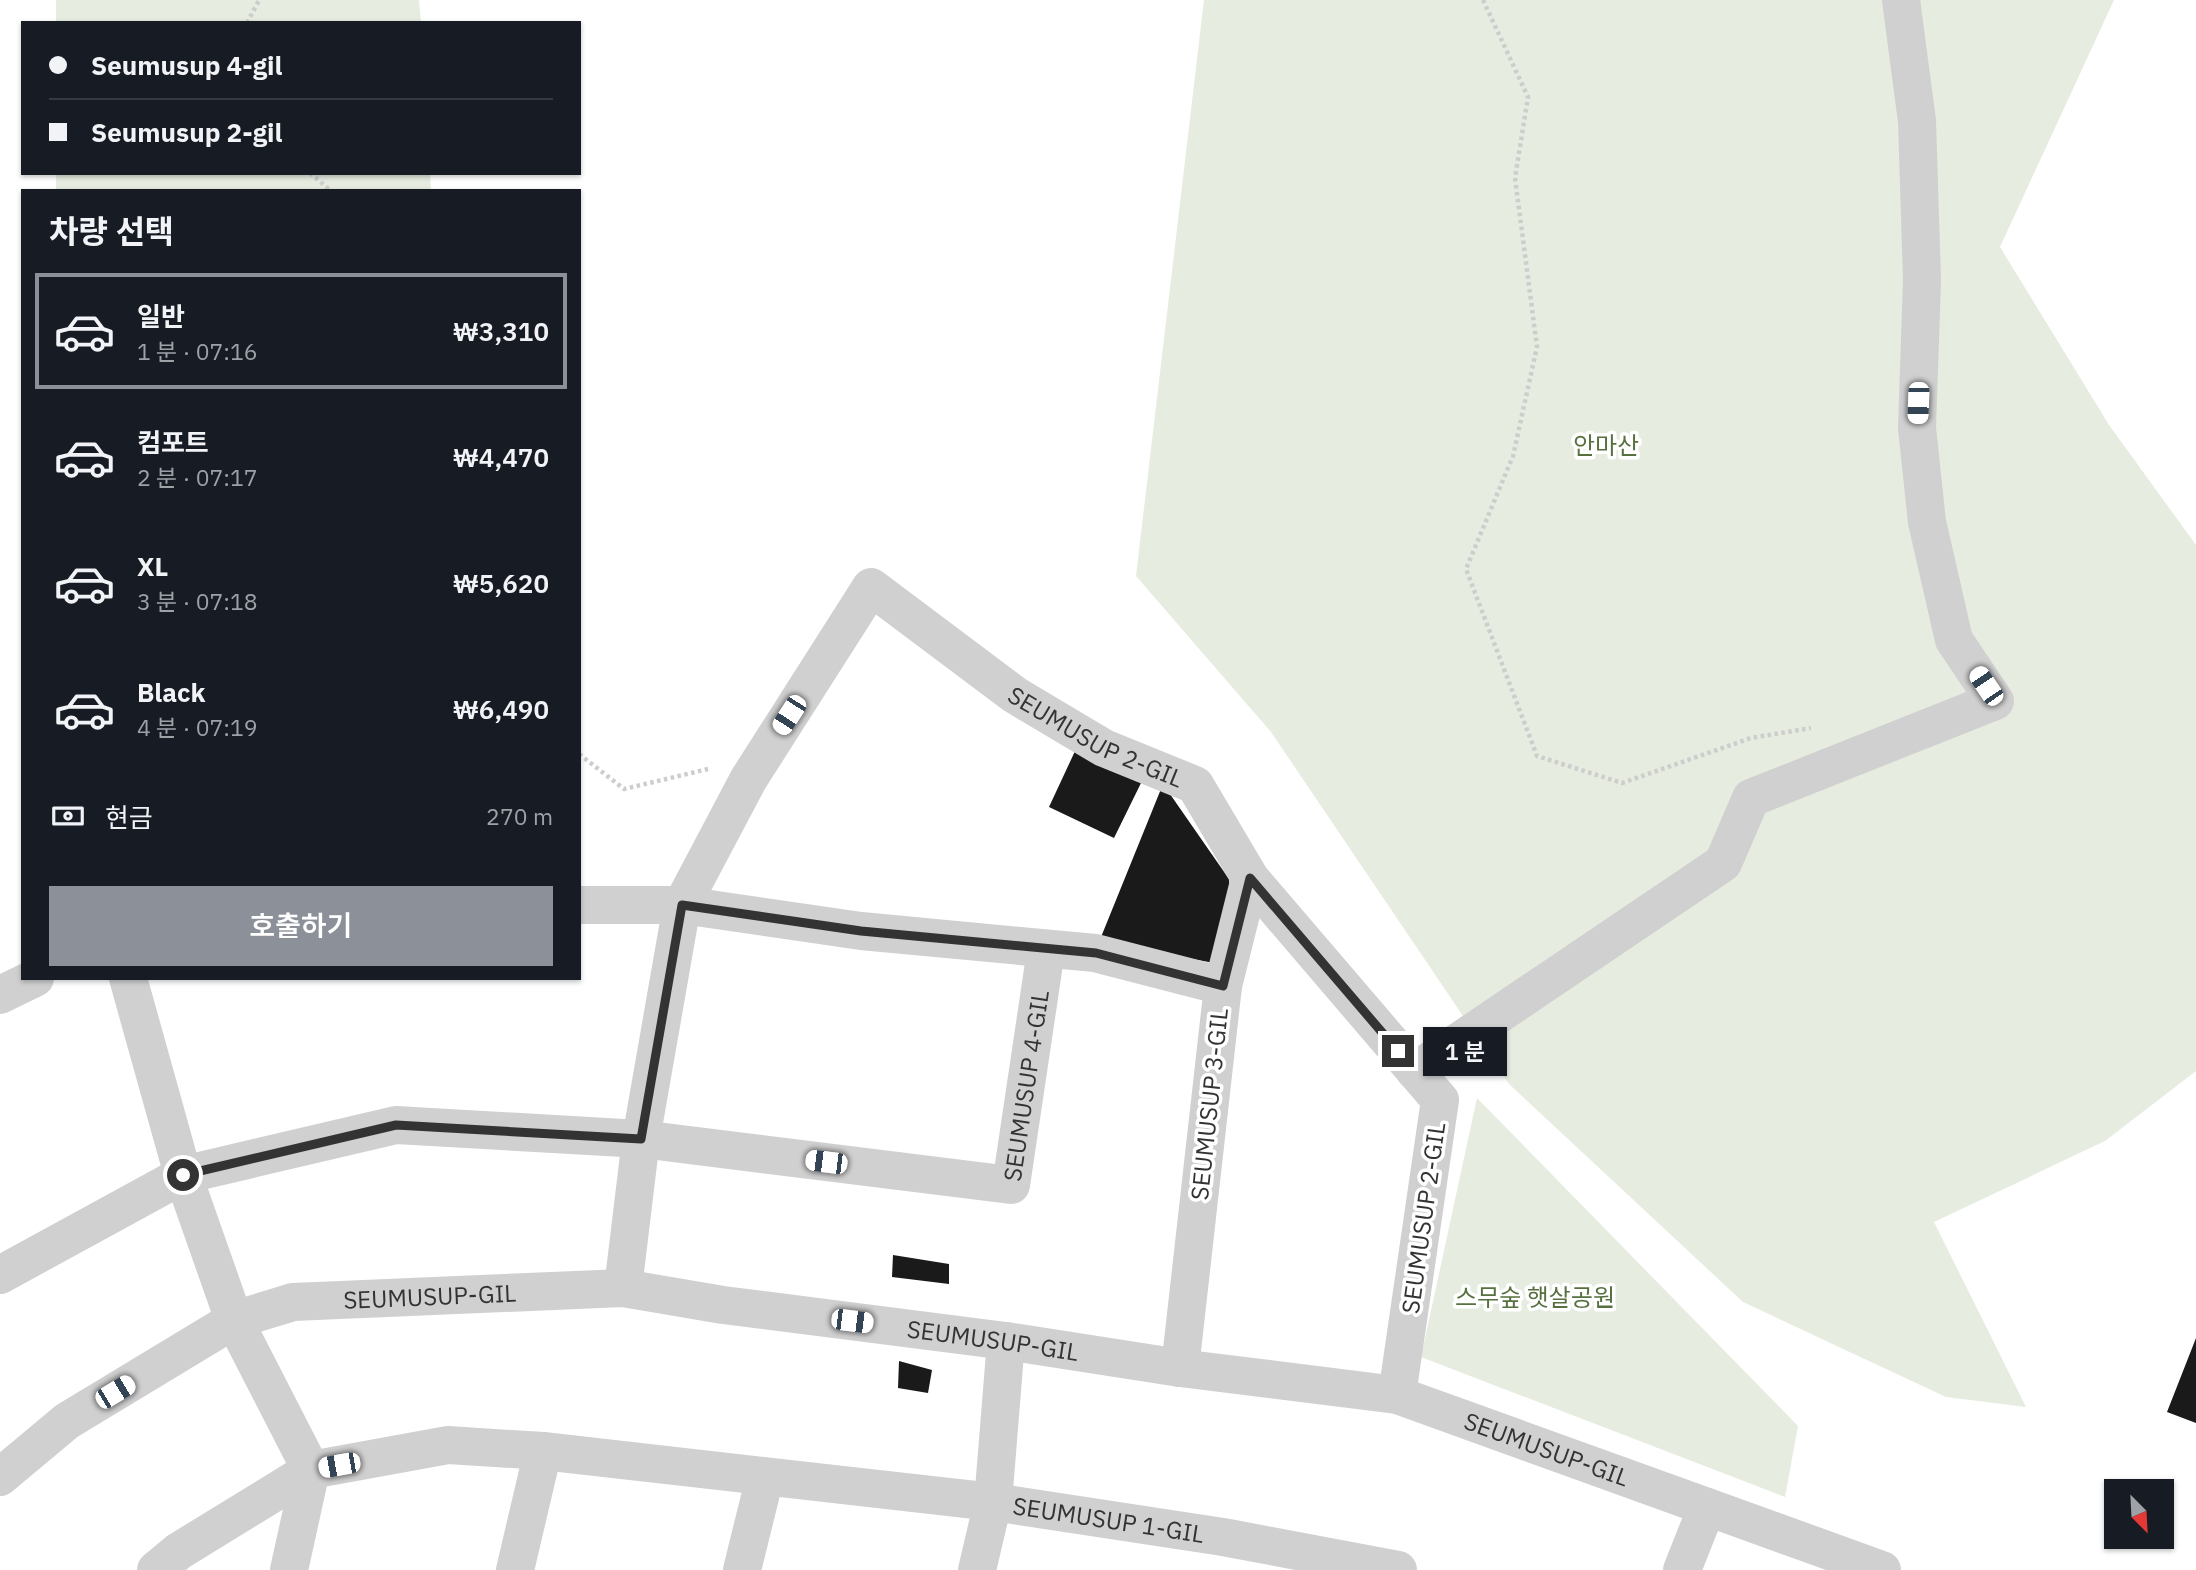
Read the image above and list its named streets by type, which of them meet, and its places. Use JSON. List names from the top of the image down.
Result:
{
  "streets": {
    "street": [
      "SEUMUSUP 2-GIL",
      "SEUMUSUP 4-GIL",
      "SEUMUSUP 3-GIL",
      "SEUMUSUP-GIL",
      "SEUMUSUP 1-GIL"
    ]
  },
  "crossings": [
    ["SEUMUSUP 2-GIL", "SEUMUSUP 4-GIL"],
    ["SEUMUSUP 2-GIL", "SEUMUSUP 3-GIL"],
    ["SEUMUSUP 2-GIL", "SEUMUSUP-GIL"],
    ["SEUMUSUP 4-GIL", "SEUMUSUP 3-GIL"],
    ["SEUMUSUP 3-GIL", "SEUMUSUP-GIL"]
  ],
  "parks": ["안마산", "스무숲 햇살공원"],
  "north": "bottom right",
  "page": {
    "banner": ["Seumusup 4-gil", "Seumusup 2-gil"],
    "heading": "차량 선택",
    "list": [
      {
        "name": "일반",
        "note": "1 분 · 07:16",
        "value": "₩3,310"
      },
      {
        "name": "컴포트",
        "note": "2 분 · 07:17",
        "value": "₩4,470"
      },
      {
        "name": "XL",
        "note": "3 분 · 07:18",
        "value": "₩5,620"
      },
      {
        "name": "Black",
        "note": "4 분 · 07:19",
        "value": "₩6,490"
      }
    ],
    "pay": ["현금", "270 m"],
    "buttons": "호출하기",
    "bubble": "1 분"
  }
}
